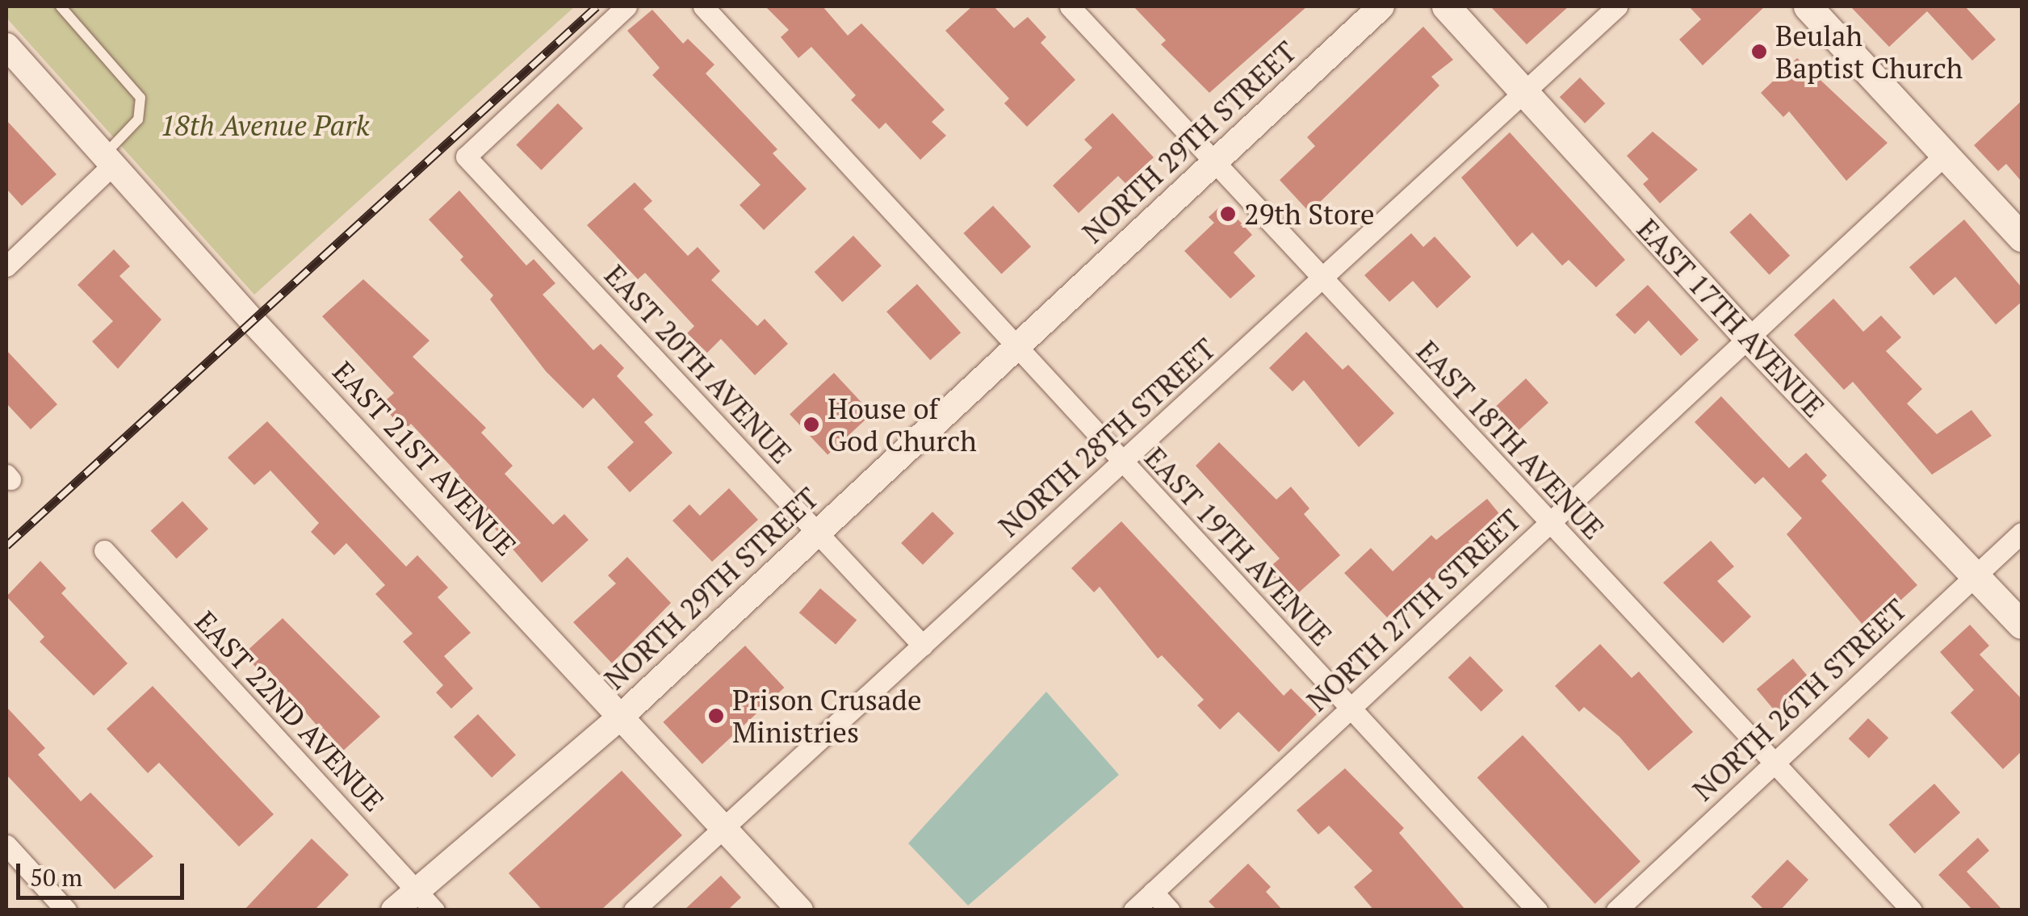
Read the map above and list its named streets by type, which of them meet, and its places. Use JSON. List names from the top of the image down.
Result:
{
  "streets": {
    "main road": ["EAST 17TH AVENUE"],
    "street": [
      "NORTH 29TH STREET",
      "EAST 20TH AVENUE",
      "NORTH 28TH STREET",
      "EAST 18TH AVENUE",
      "EAST 21ST AVENUE",
      "EAST 19TH AVENUE",
      "NORTH 27TH STREET",
      "NORTH 26TH STREET",
      "EAST 22ND AVENUE"
    ]
  },
  "crossings": [
    ["NORTH 29TH STREET", "EAST 20TH AVENUE"],
    ["NORTH 29TH STREET", "EAST 18TH AVENUE"],
    ["NORTH 29TH STREET", "EAST 21ST AVENUE"],
    ["NORTH 29TH STREET", "EAST 19TH AVENUE"],
    ["NORTH 29TH STREET", "EAST 22ND AVENUE"],
    ["EAST 17TH AVENUE", "NORTH 28TH STREET"],
    ["EAST 17TH AVENUE", "NORTH 27TH STREET"],
    ["EAST 17TH AVENUE", "NORTH 26TH STREET"],
    ["EAST 20TH AVENUE", "NORTH 28TH STREET"],
    ["NORTH 28TH STREET", "EAST 18TH AVENUE"],
    ["NORTH 28TH STREET", "EAST 21ST AVENUE"],
    ["NORTH 28TH STREET", "EAST 19TH AVENUE"],
    ["EAST 18TH AVENUE", "NORTH 27TH STREET"],
    ["EAST 18TH AVENUE", "NORTH 26TH STREET"],
    ["EAST 19TH AVENUE", "NORTH 27TH STREET"]
  ],
  "parks": ["18th Avenue Park"],
  "places": [
    "Beulah Baptist Church",
    "29th Store",
    "House of God Church",
    "Prison Crusade Ministries"
  ],
  "scale_bar": "50 m"
}
